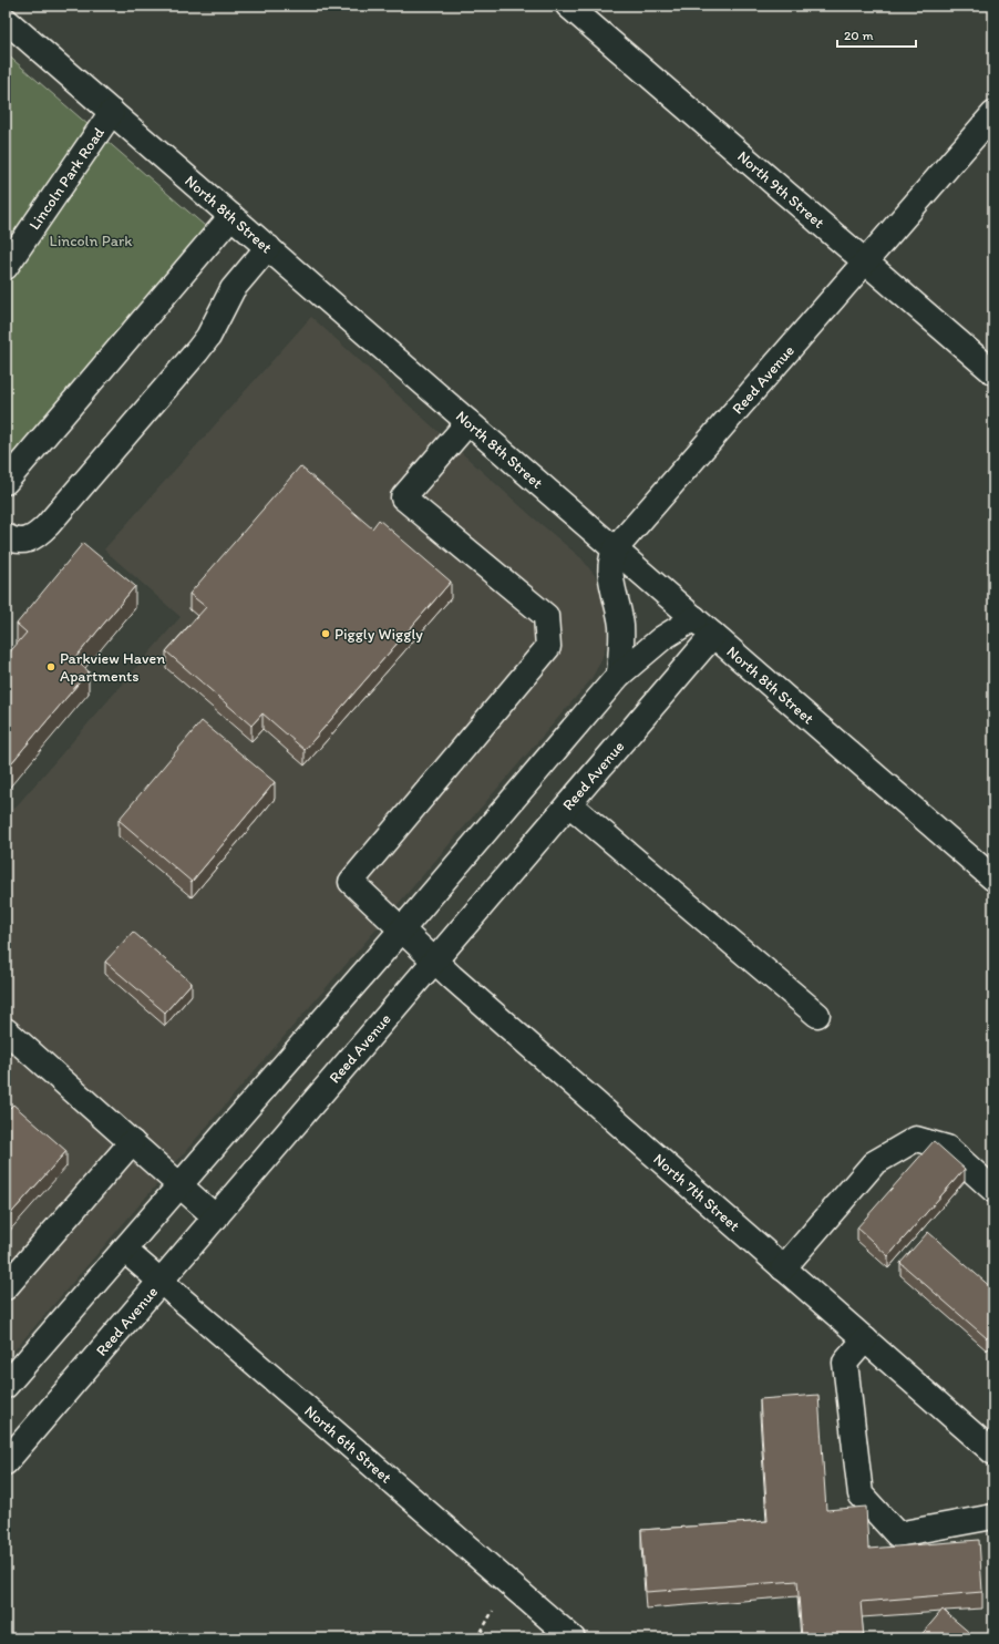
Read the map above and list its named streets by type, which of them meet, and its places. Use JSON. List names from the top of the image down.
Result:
{
  "streets": {
    "street": [
      "Lincoln Park Road",
      "North 9th Street",
      "North 8th Street",
      "Reed Avenue",
      "North 7th Street",
      "North 6th Street"
    ]
  },
  "crossings": [
    ["Lincoln Park Road", "North 8th Street"],
    ["North 9th Street", "Reed Avenue"],
    ["North 8th Street", "Reed Avenue"],
    ["North 8th Street", "North 7th Street"],
    ["Reed Avenue", "North 7th Street"],
    ["Reed Avenue", "North 6th Street"]
  ],
  "parks": ["Lincoln Park"],
  "places": ["Piggly Wiggly", "Parkview Haven Apartments"],
  "scale_bar": "20 m"
}
